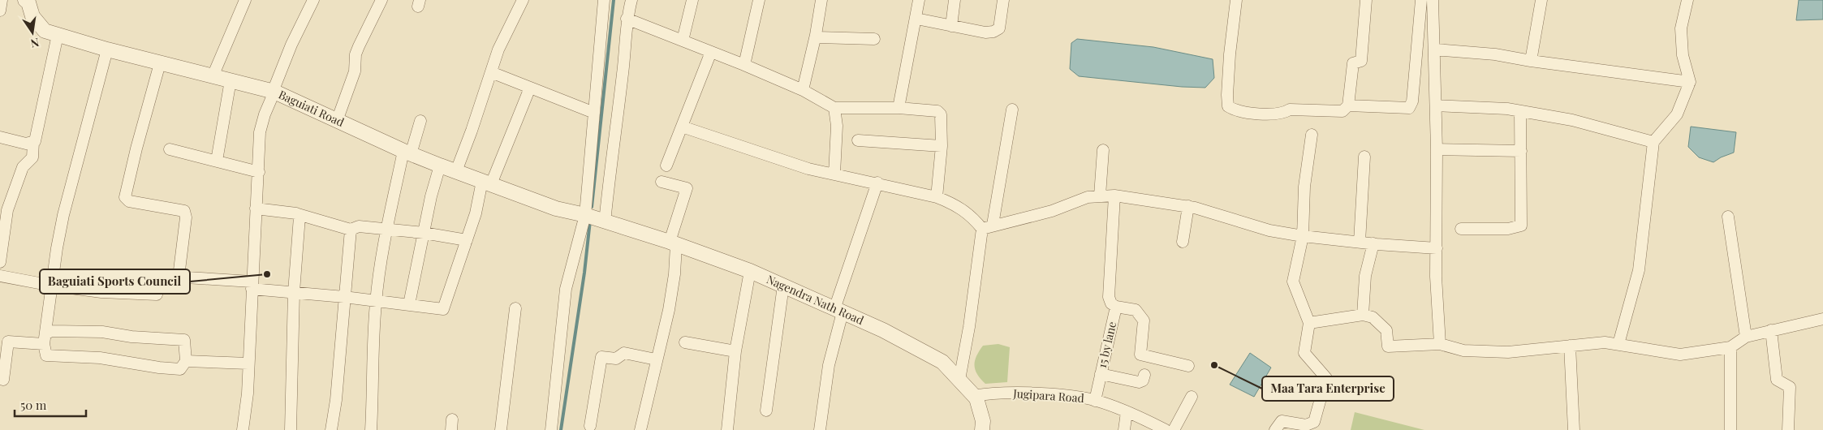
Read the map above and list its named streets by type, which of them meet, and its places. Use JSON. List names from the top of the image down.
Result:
{
  "streets": {
    "street": [
      "Baguiati Road",
      "Nagendra Nath Road",
      "15 by lane",
      "Jugipara Road"
    ]
  },
  "crossings": [
    ["Baguiati Road", "Nagendra Nath Road"],
    ["Nagendra Nath Road", "Jugipara Road"],
    ["15 by lane", "Jugipara Road"]
  ],
  "places": ["Baguiati Sports Council", "Maa Tara Enterprise"],
  "scale_bar": "50 m",
  "north": "bottom"
}
